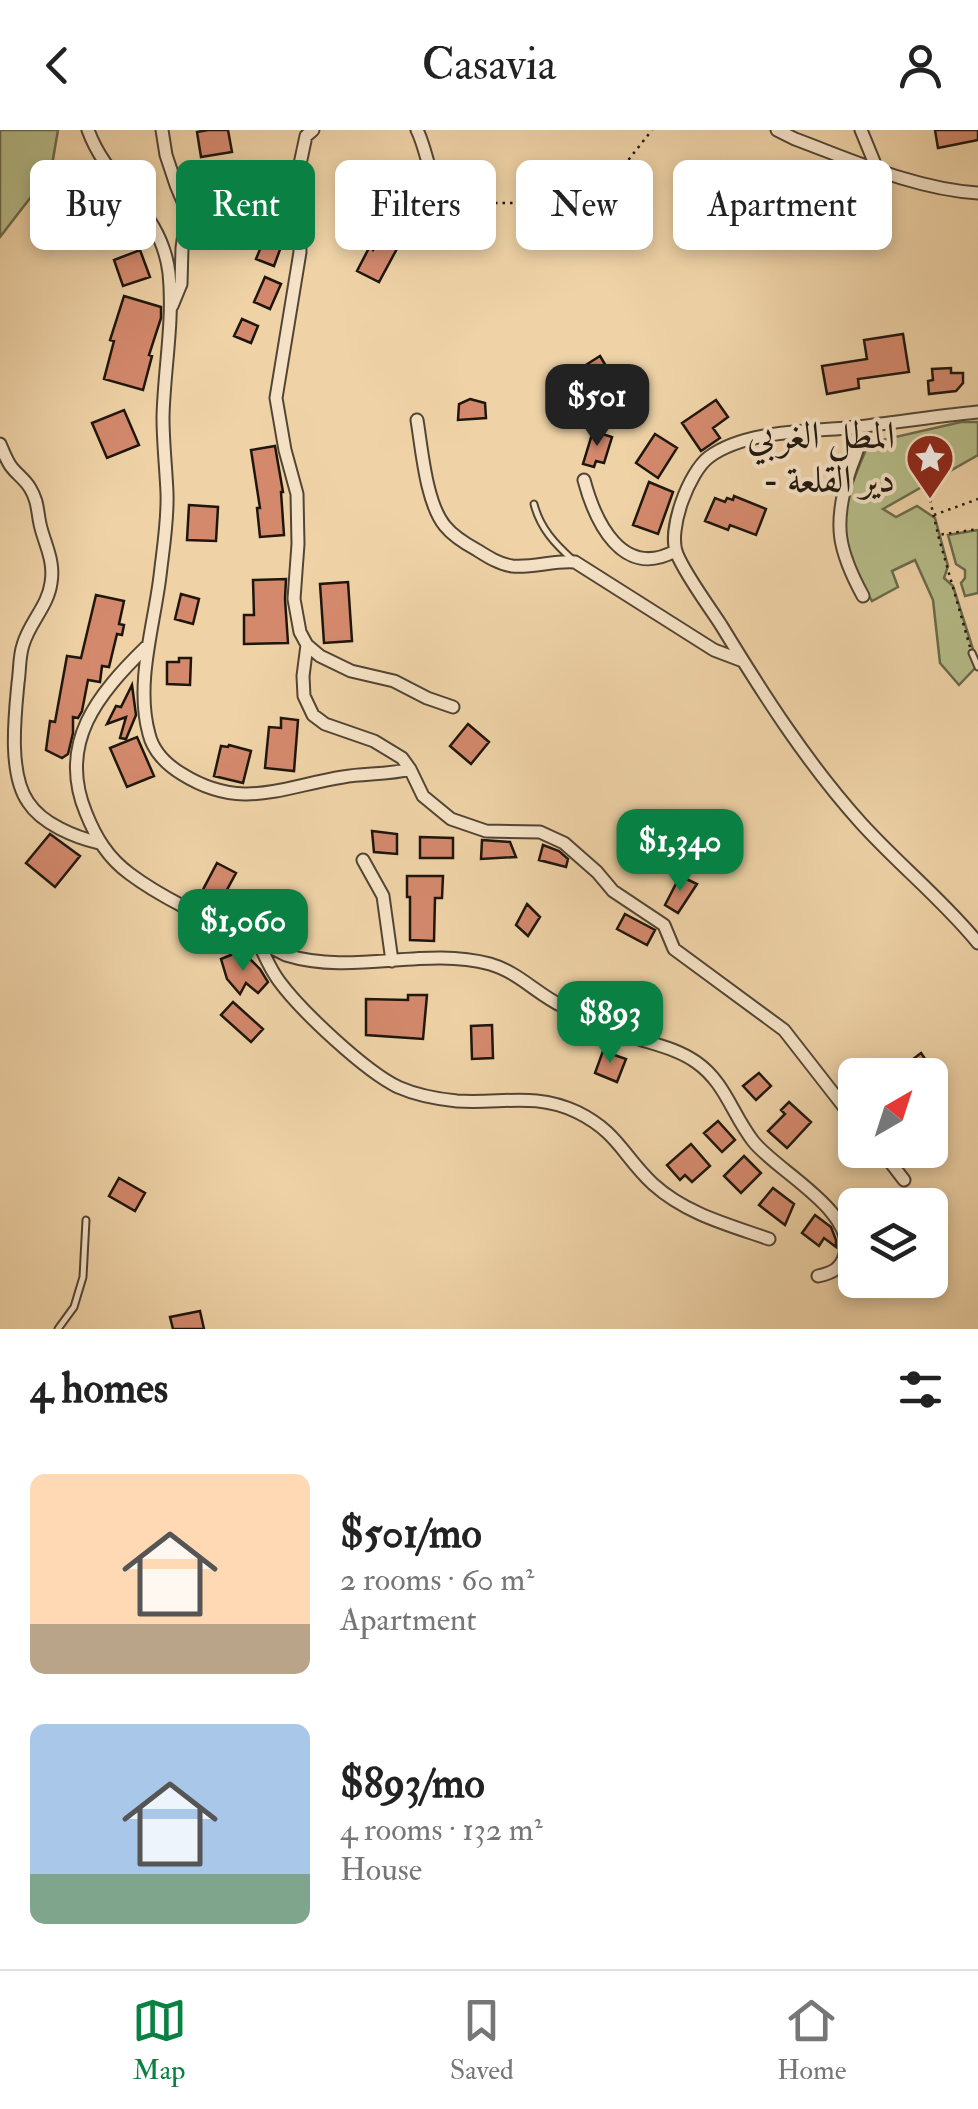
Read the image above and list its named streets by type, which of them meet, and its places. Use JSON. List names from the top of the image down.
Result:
{
  "places": {
    "place": ["المطل الغربي - دير القلعة"]
  },
  "north": "top right",
  "page": {
    "header": "Casavia",
    "chip": [
      "Buy",
      "Rent",
      "Filters",
      "New",
      "Apartment"
    ],
    "price": [
      "$501",
      "$1,340",
      "$1,060",
      "$893"
    ],
    "heading": "4 homes",
    "list": [
      {
        "name": "$501/mo",
        "note": "2 rooms · 60 m² · Apartment"
      },
      {
        "name": "$893/mo",
        "note": "4 rooms · 132 m² · House"
      }
    ],
    "tabs": ["Map", "Saved", "Home"]
  }
}
